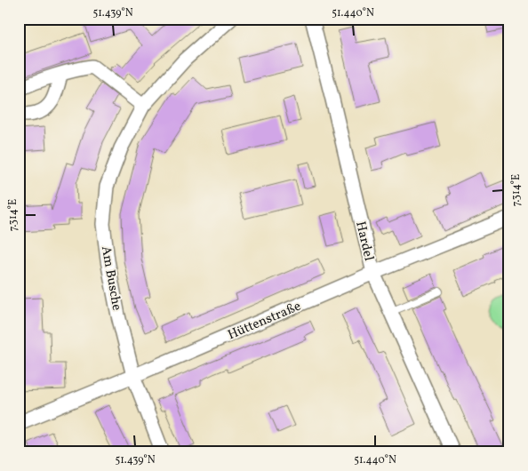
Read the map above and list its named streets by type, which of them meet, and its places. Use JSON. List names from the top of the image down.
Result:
{
  "streets": {
    "street": ["Hardel", "Am Busche", "Hüttenstraße"]
  },
  "crossings": [
    ["Hardel", "Hüttenstraße"],
    ["Am Busche", "Hüttenstraße"]
  ],
  "coordinates": ["51.439°N", "51.440°N", "7.314°E"]
}
